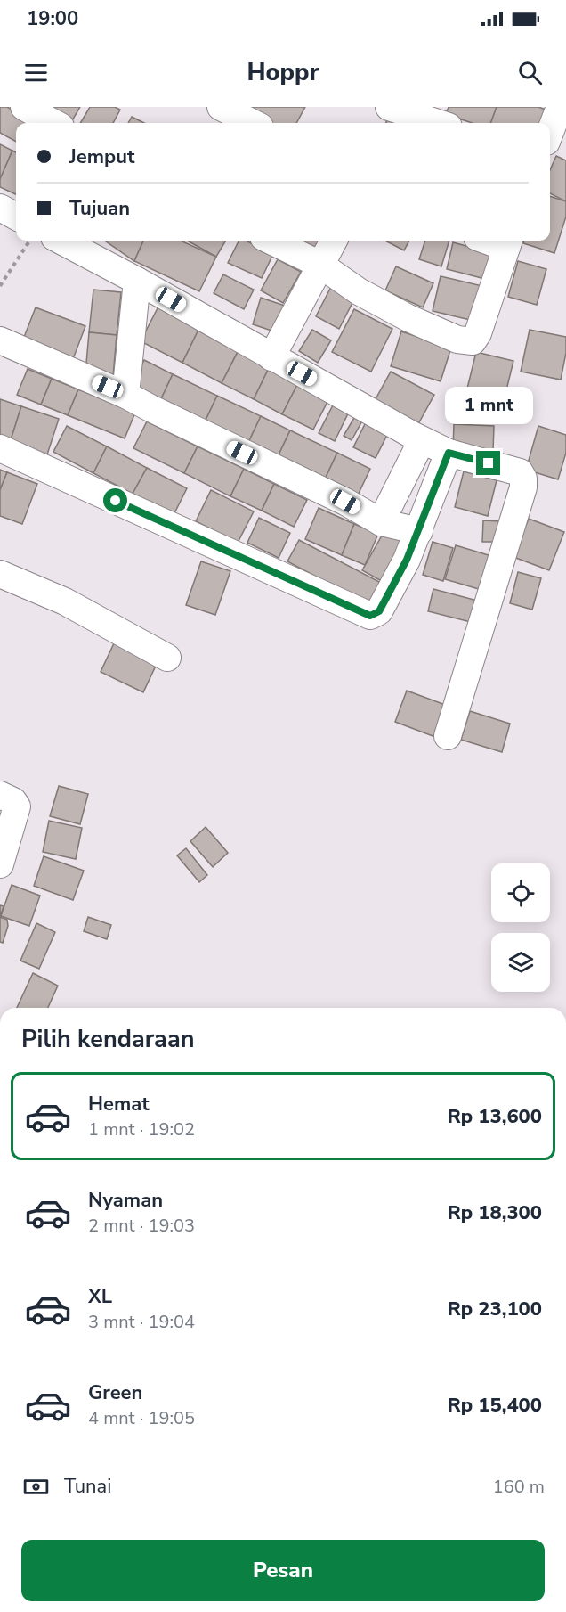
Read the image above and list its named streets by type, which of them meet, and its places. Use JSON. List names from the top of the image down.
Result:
{
  "page": {
    "status": "19:00",
    "header": "Hoppr",
    "banner": ["Jemput", "Tujuan"],
    "bubble": "1 mnt",
    "heading": "Pilih kendaraan",
    "list": [
      {
        "name": "Hemat",
        "note": "1 mnt · 19:02",
        "value": "Rp 13,600"
      },
      {
        "name": "Nyaman",
        "note": "2 mnt · 19:03",
        "value": "Rp 18,300"
      },
      {
        "name": "XL",
        "note": "3 mnt · 19:04",
        "value": "Rp 23,100"
      },
      {
        "name": "Green",
        "note": "4 mnt · 19:05",
        "value": "Rp 15,400"
      }
    ],
    "pay": ["Tunai", "160 m"],
    "buttons": "Pesan"
  }
}
